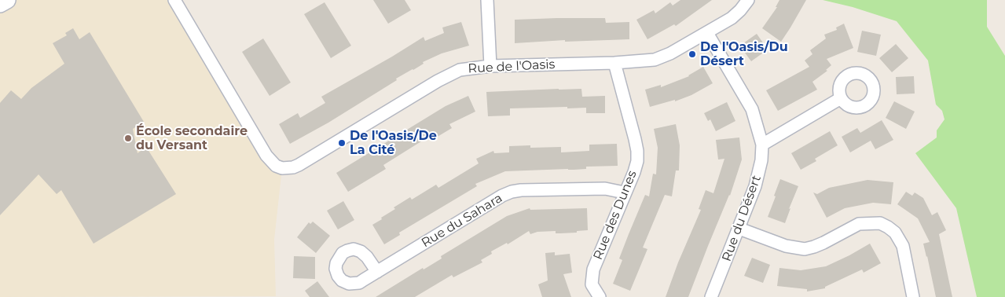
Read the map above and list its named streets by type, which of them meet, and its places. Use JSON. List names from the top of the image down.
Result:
{
  "streets": {
    "street": [
      "Rue de l'Oasis",
      "Rue des Dunes",
      "Rue du Désert",
      "Rue du Sahara"
    ]
  },
  "crossings": [
    ["Rue de l'Oasis", "Rue des Dunes"],
    ["Rue de l'Oasis", "Rue du Désert"],
    ["Rue des Dunes", "Rue du Sahara"]
  ],
  "places": ["De l'Oasis/Du Désert", "École secondaire du Versant", "De l'Oasis/De La Cité"]
}
